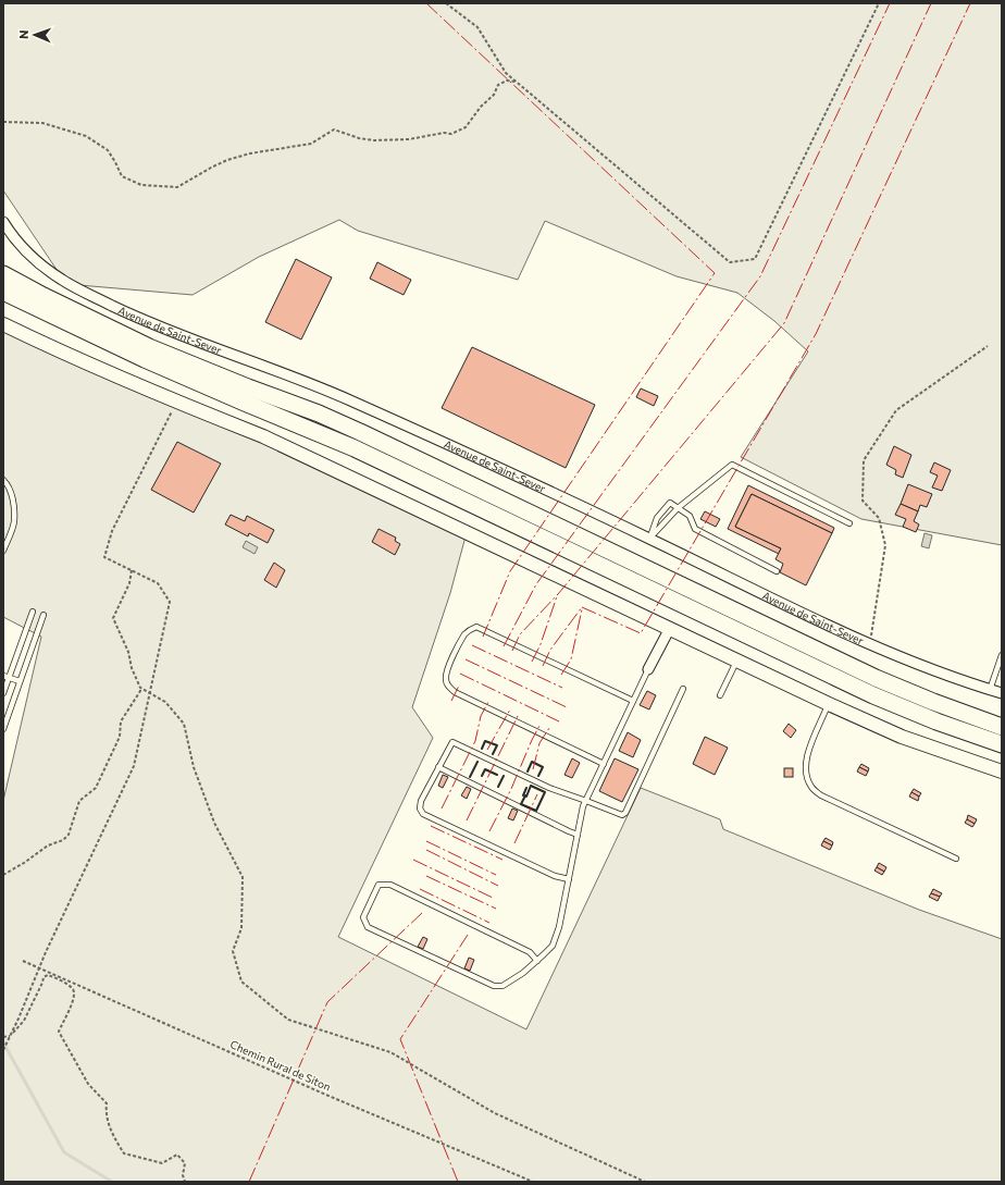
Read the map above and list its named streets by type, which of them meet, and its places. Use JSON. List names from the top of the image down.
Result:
{
  "streets": {
    "street": ["Avenue de Saint-Sever"],
    "path": ["Chemin Rural de Siton"]
  },
  "north": "left"
}
